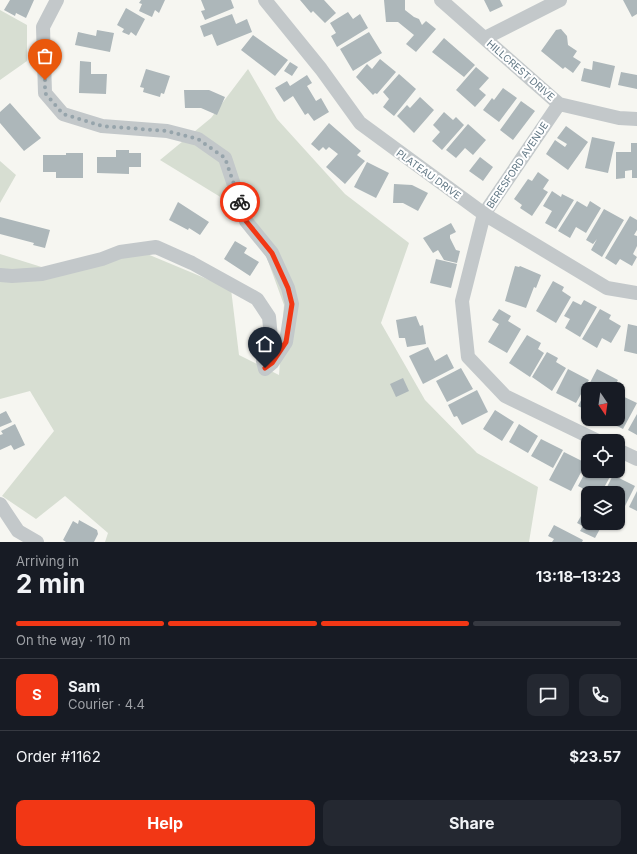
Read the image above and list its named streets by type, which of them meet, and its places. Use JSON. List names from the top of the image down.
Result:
{
  "streets": {
    "street": ["HILLCREST DRIVE", "BERESFORD AVENUE", "PLATEAU DRIVE"]
  },
  "crossings": [
    ["HILLCREST DRIVE", "BERESFORD AVENUE"],
    ["BERESFORD AVENUE", "PLATEAU DRIVE"]
  ],
  "north": "bottom",
  "page": {
    "heading": ["2 min", "Arriving in", "13:18–13:23"],
    "panel": [
      "Sam",
      "Courier · 4.4",
      "Order #1162",
      "$23.57"
    ],
    "bar": "On the way · 110 m",
    "round": "S",
    "buttons": ["Help", "Share"]
  }
}
